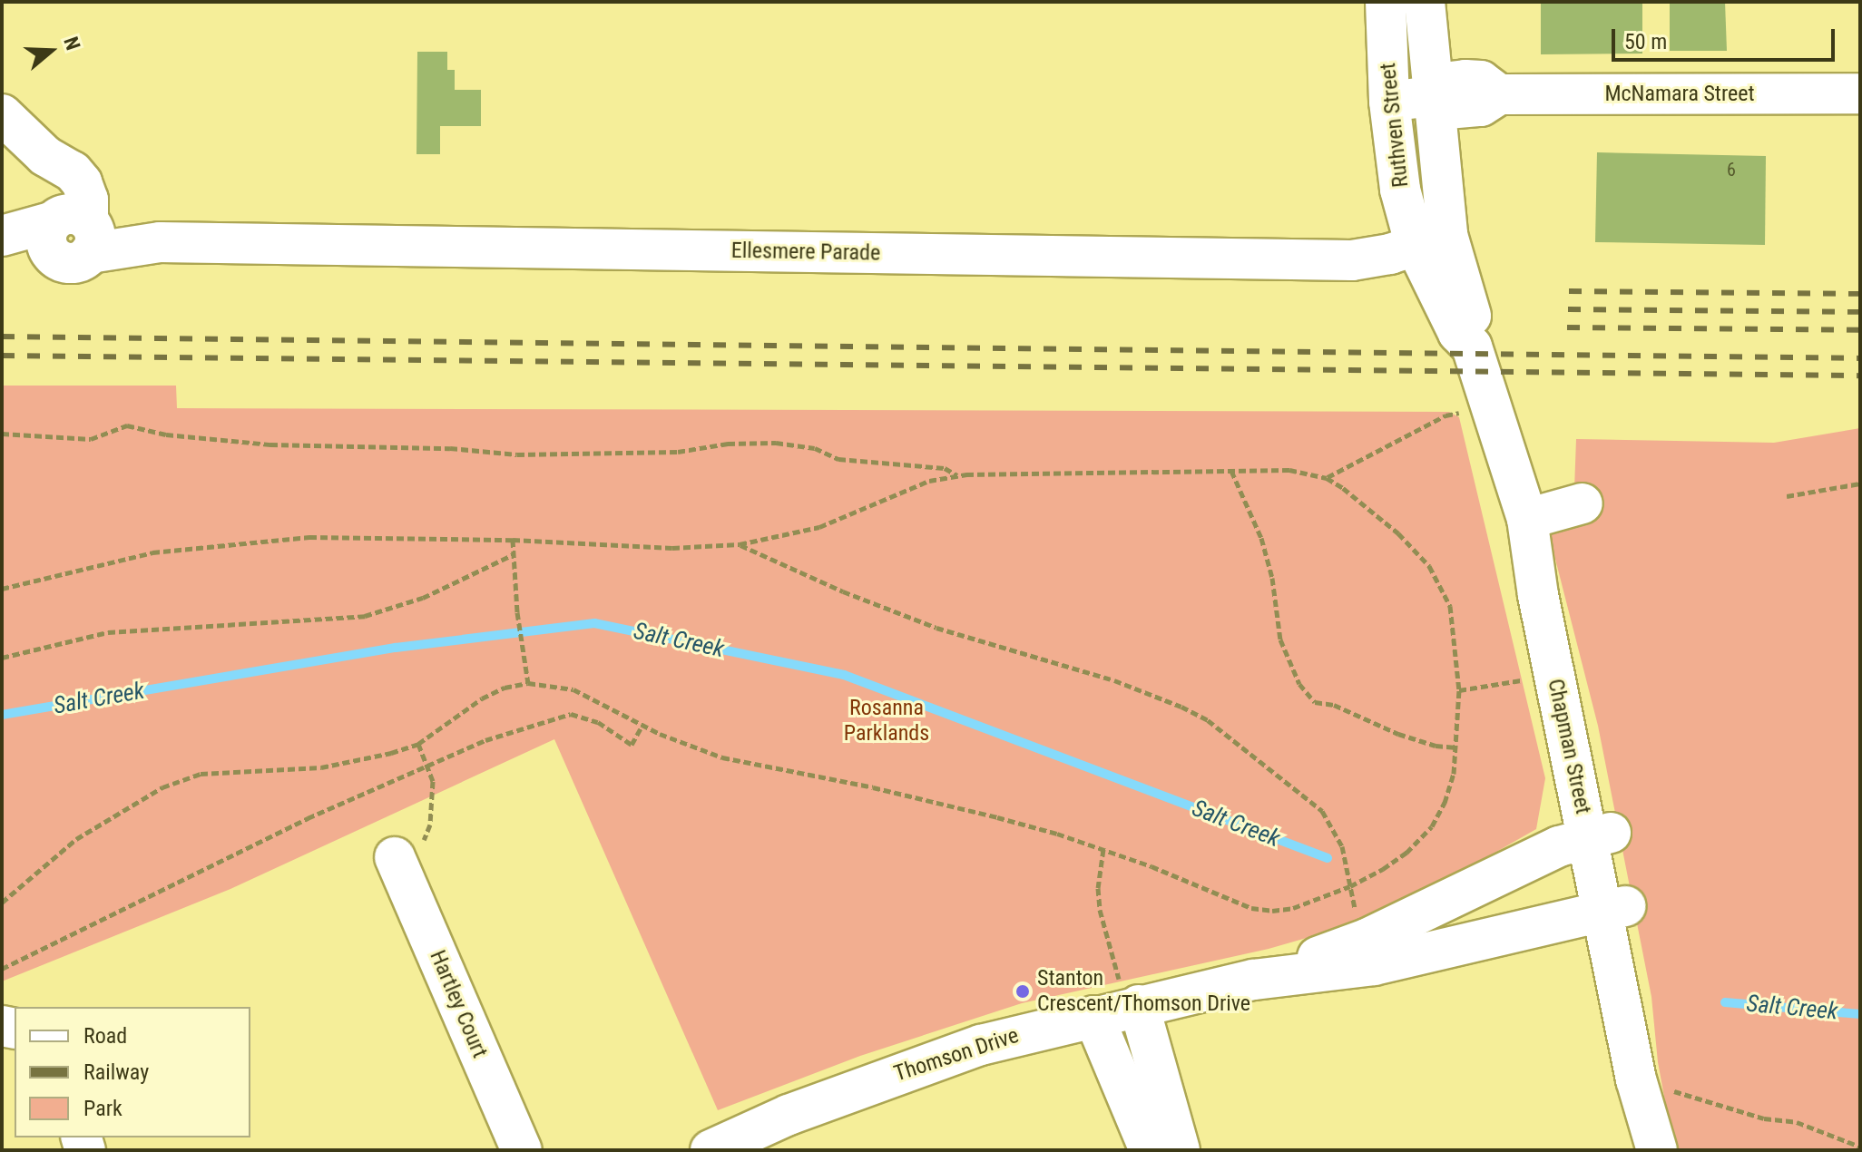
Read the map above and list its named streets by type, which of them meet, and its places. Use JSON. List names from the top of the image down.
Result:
{
  "streets": {
    "street": [
      "McNamara Street",
      "Ruthven Street",
      "Ellesmere Parade",
      "Chapman Street",
      "Hartley Court",
      "Thomson Drive"
    ]
  },
  "crossings": [
    ["McNamara Street", "Ruthven Street"],
    ["Ruthven Street", "Ellesmere Parade"],
    ["Ruthven Street", "Chapman Street"],
    ["Ellesmere Parade", "Chapman Street"],
    ["Chapman Street", "Thomson Drive"]
  ],
  "water": ["Salt Creek"],
  "parks": ["Rosanna Parklands"],
  "places": ["Stanton Crescent/Thomson Drive"],
  "house_numbers": ["6"],
  "legend": ["Road", "Railway", "Park"],
  "scale_bar": "50 m",
  "north": "right"
}
